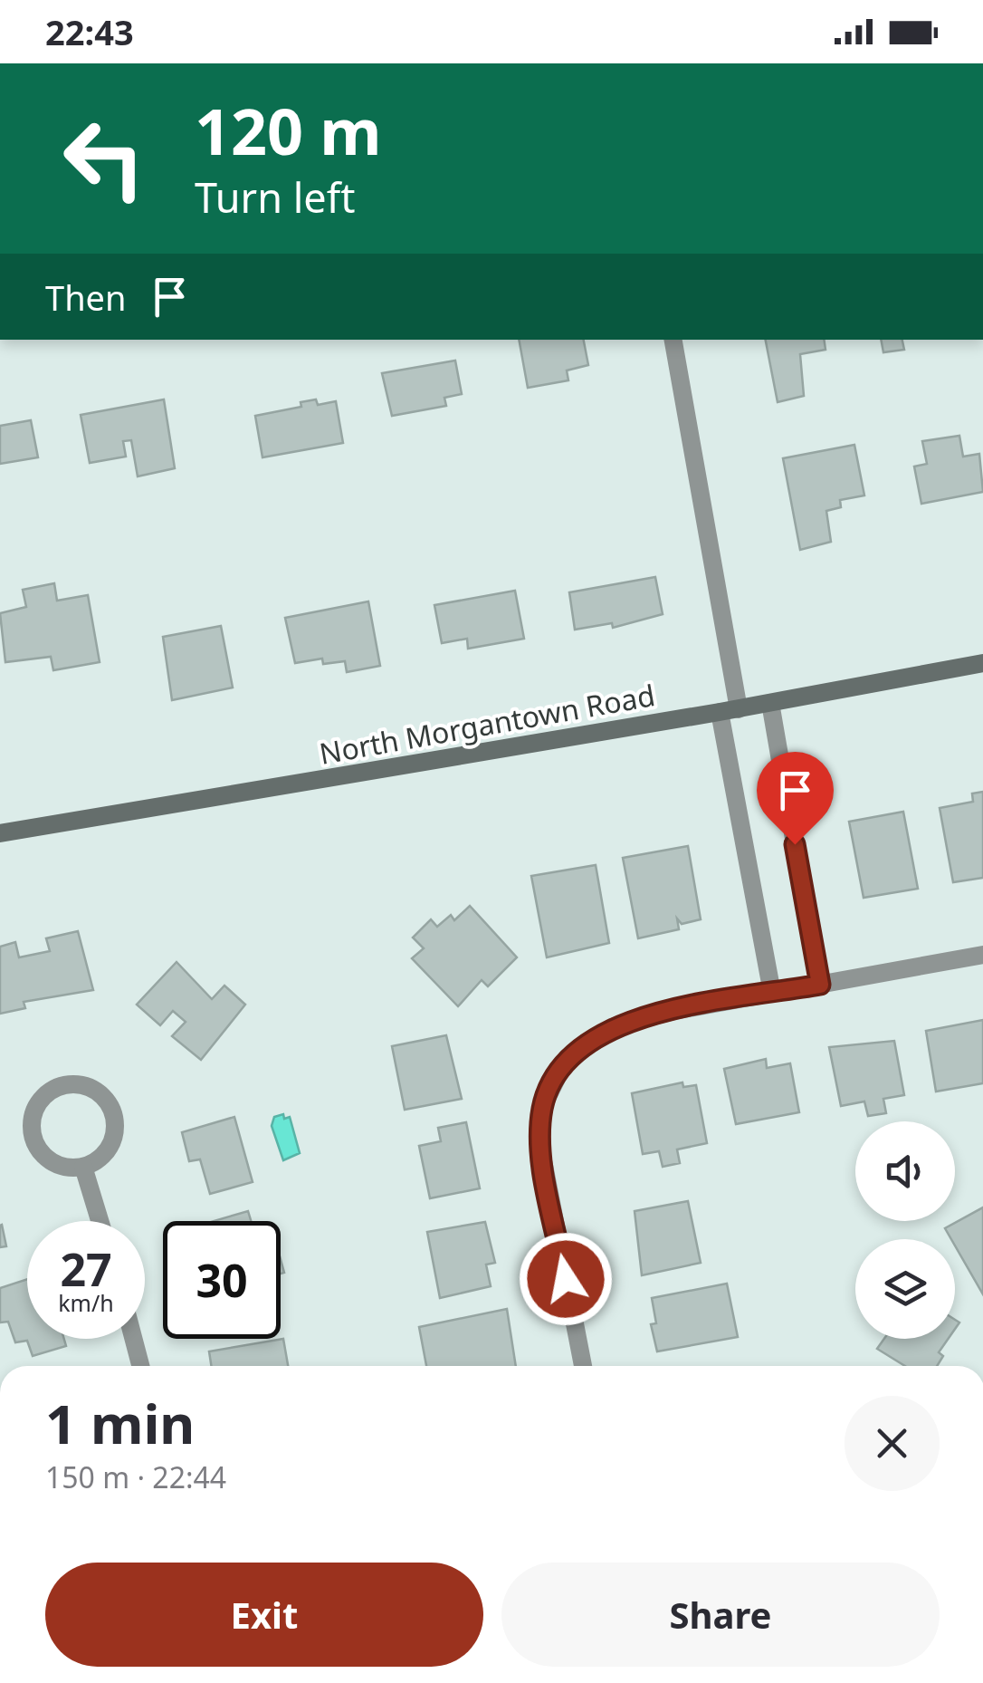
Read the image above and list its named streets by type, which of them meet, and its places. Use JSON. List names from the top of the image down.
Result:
{
  "streets": {
    "main road": ["North Morgantown Road"]
  },
  "page": {
    "status": "22:43",
    "turn": ["120 m", "Turn left"],
    "then": "Then",
    "speed": "27 km/h",
    "limit": "30",
    "heading": ["1 min", "150 m · 22:44"],
    "buttons": ["Exit", "Share"]
  }
}
